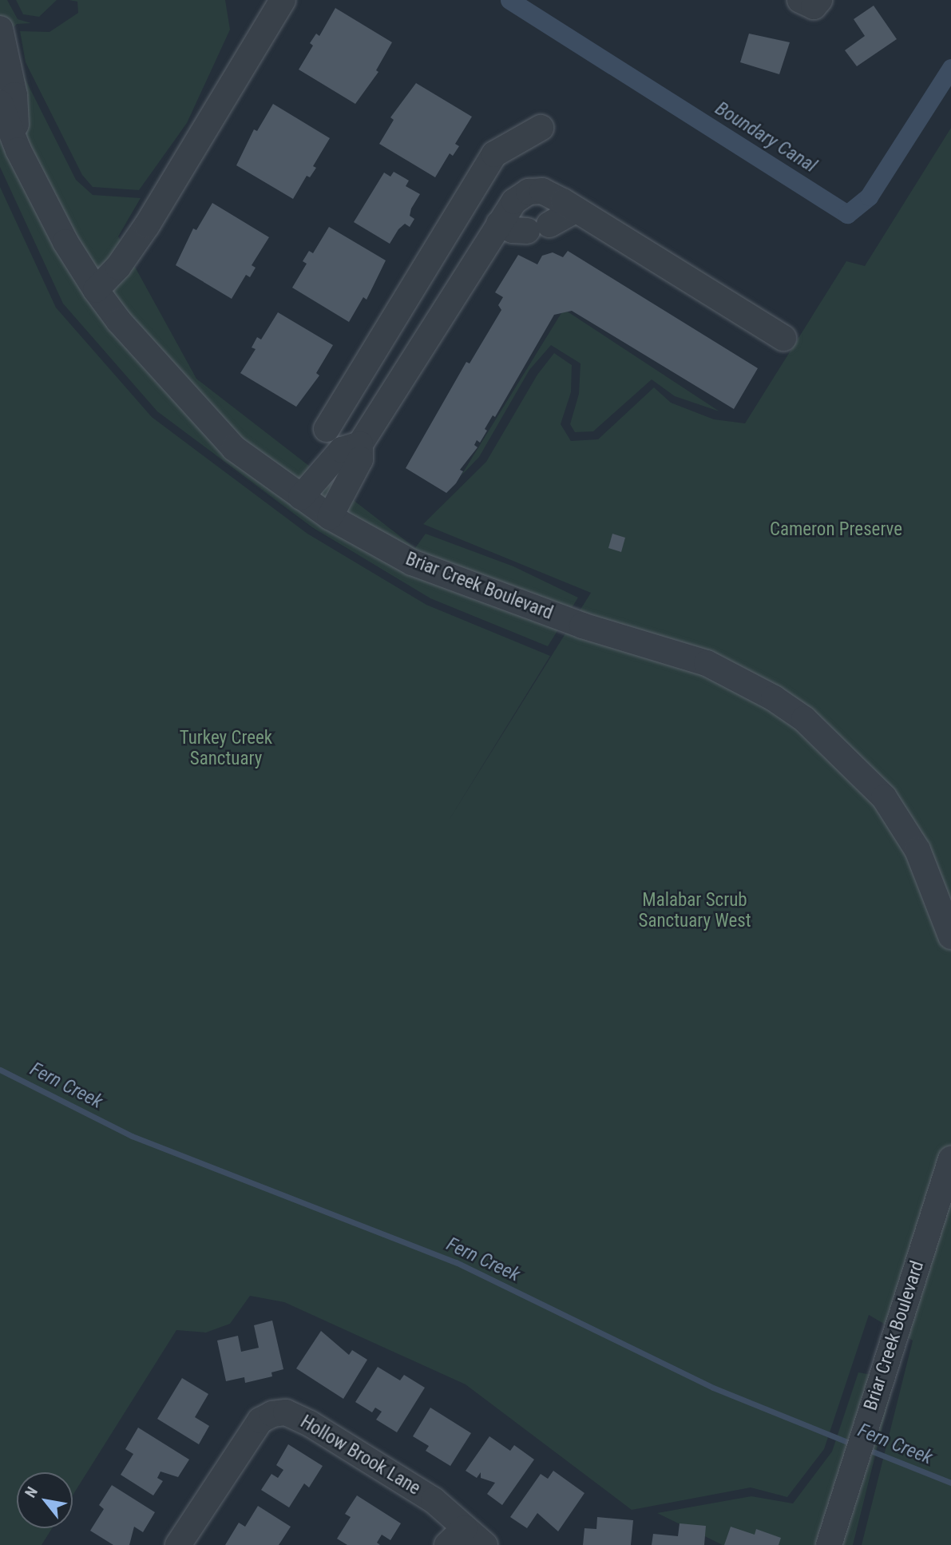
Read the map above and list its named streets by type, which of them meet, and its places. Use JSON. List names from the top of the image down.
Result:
{
  "streets": {
    "street": ["Briar Creek Boulevard", "Hollow Brook Lane"]
  },
  "water": ["Boundary Canal", "Fern Creek"],
  "parks": ["Cameron Preserve", "Turkey Creek Sanctuary", "Malabar Scrub Sanctuary West"],
  "north": "top left"
}
